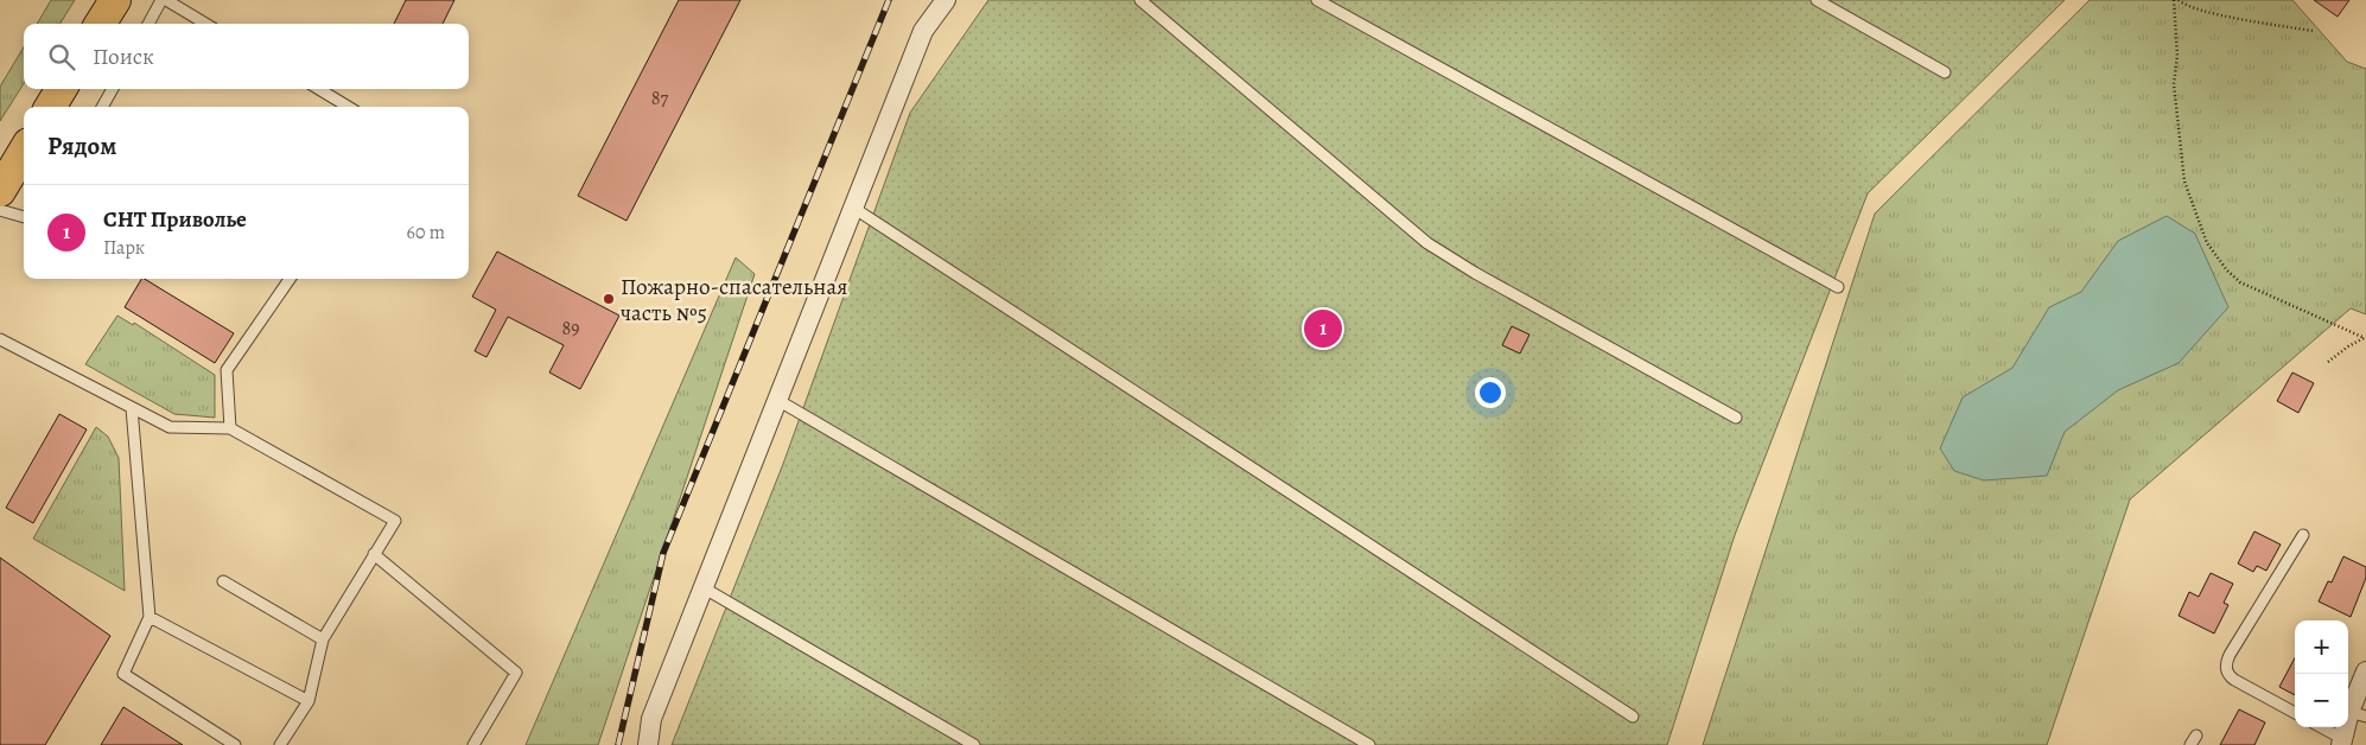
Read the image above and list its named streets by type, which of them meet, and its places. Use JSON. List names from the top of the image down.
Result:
{
  "places": ["Пожарно-спасательная часть №5"],
  "house_numbers": ["87", "89"],
  "page": {
    "search": "Поиск",
    "heading": "Рядом",
    "list": [
      {
        "mark": "1",
        "name": "СНТ Приволье",
        "note": "Парк",
        "value": "60 m"
      }
    ],
    "pins": "1",
    "map_buttons": ["+", "−"]
  }
}
